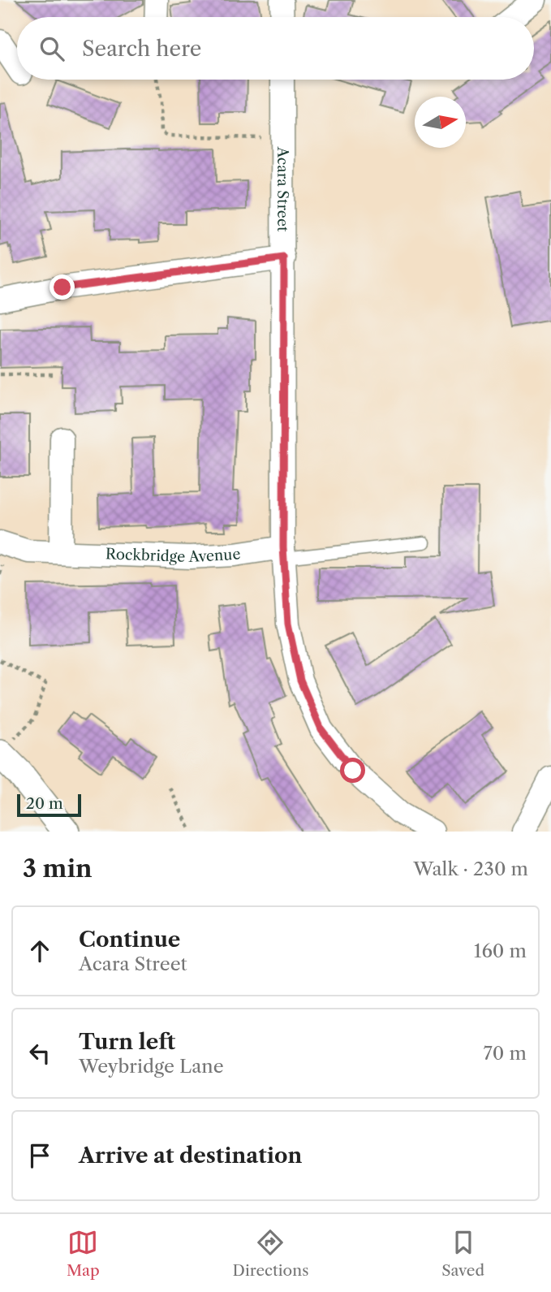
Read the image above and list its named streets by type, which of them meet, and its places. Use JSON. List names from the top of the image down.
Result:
{
  "streets": {
    "street": ["Acara Street", "Rockbridge Avenue"]
  },
  "crossings": [
    ["Acara Street", "Rockbridge Avenue"]
  ],
  "scale_bar": "20 m",
  "north": "right",
  "page": {
    "search": "Search here",
    "scale": "20 m",
    "heading": ["3 min", "Walk · 230 m"],
    "list": [
      ["Continue", "Acara Street", "160 m"],
      ["Turn left", "Weybridge Lane", "70 m"],
      "Arrive at destination"
    ],
    "nav": ["Map", "Directions", "Saved"]
  }
}
